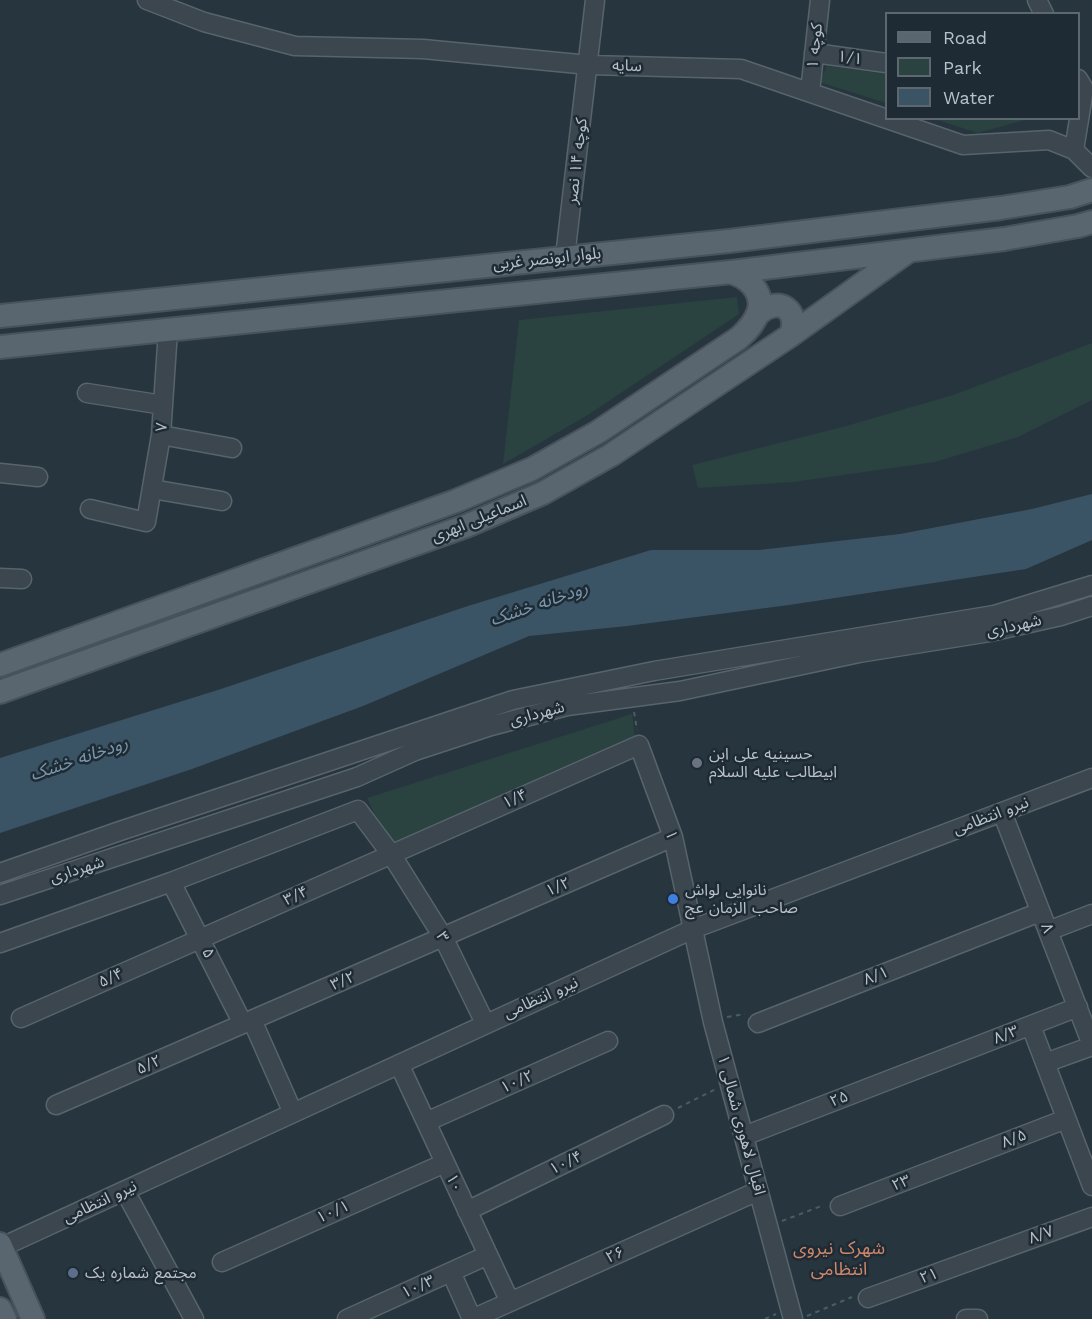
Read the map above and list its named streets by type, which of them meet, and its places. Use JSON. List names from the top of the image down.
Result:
{
  "streets": {
    "main road": ["بلوار ابونصر غربی", "اسماعیلی ابهری"],
    "street": [
      "کوچه ۱",
      "۱/۱",
      "سایه",
      "کوچه ۱۴ نصر",
      "۷",
      "شهرداری",
      "۱/۴",
      "نیرو انتظامی",
      "۱",
      "۱/۲",
      "۳/۴",
      "۸",
      "۳",
      "۵",
      "۸/۱",
      "۵/۴",
      "۳/۲",
      "۸/۳",
      "۵/۲",
      "۱۰/۲",
      "۲۵",
      "اقبال لاهوری شمالی ۱",
      "۸/۵",
      "۱۰/۴",
      "۱۰",
      "۲۳",
      "۱۰/۱",
      "۸/۷",
      "۲۶",
      "۲۱",
      "۱۰/۳"
    ]
  },
  "crossings": [
    ["کوچه ۱", "۱/۱"],
    ["کوچه ۱", "سایه"],
    ["سایه", "کوچه ۱۴ نصر"],
    ["کوچه ۱۴ نصر", "بلوار ابونصر غربی"],
    ["بلوار ابونصر غربی", "۷"],
    ["بلوار ابونصر غربی", "اسماعیلی ابهری"],
    ["۱/۴", "۱"],
    ["۱/۴", "۳/۴"],
    ["۱/۴", "۳"],
    ["نیرو انتظامی", "۱"],
    ["نیرو انتظامی", "۸"],
    ["نیرو انتظامی", "۳"],
    ["نیرو انتظامی", "۵"],
    ["نیرو انتظامی", "اقبال لاهوری شمالی ۱"],
    ["نیرو انتظامی", "۱۰"],
    ["۱", "۱/۲"],
    ["۱", "اقبال لاهوری شمالی ۱"],
    ["۱/۲", "۳"],
    ["۱/۲", "۳/۲"],
    ["۳/۴", "۳"],
    ["۳/۴", "۵"],
    ["۳/۴", "۵/۴"],
    ["۸", "۸/۱"],
    ["۸", "۸/۳"],
    ["۳", "۵"],
    ["۳", "۳/۲"],
    ["۵", "۵/۴"],
    ["۵", "۳/۲"],
    ["۵", "۵/۲"],
    ["۳/۲", "۵/۲"],
    ["۸/۳", "۲۵"],
    ["۱۰/۲", "۱۰"],
    ["۲۵", "اقبال لاهوری شمالی ۱"],
    ["اقبال لاهوری شمالی ۱", "۲۶"],
    ["۸/۵", "۲۳"],
    ["۱۰/۴", "۱۰"],
    ["۱۰", "۱۰/۱"],
    ["۱۰", "۲۶"],
    ["۱۰", "۱۰/۳"],
    ["۸/۷", "۲۱"]
  ],
  "districts": ["شهرک نیروی انتظامی"],
  "water": ["رودخانه خشک"],
  "places": ["حسینیه علی ابن ابیطالب علیه السلام", "نانوایی لواش صاحب الزمان عج", "مجتمع شماره یک"],
  "legend": ["Road", "Park", "Water"]
}
